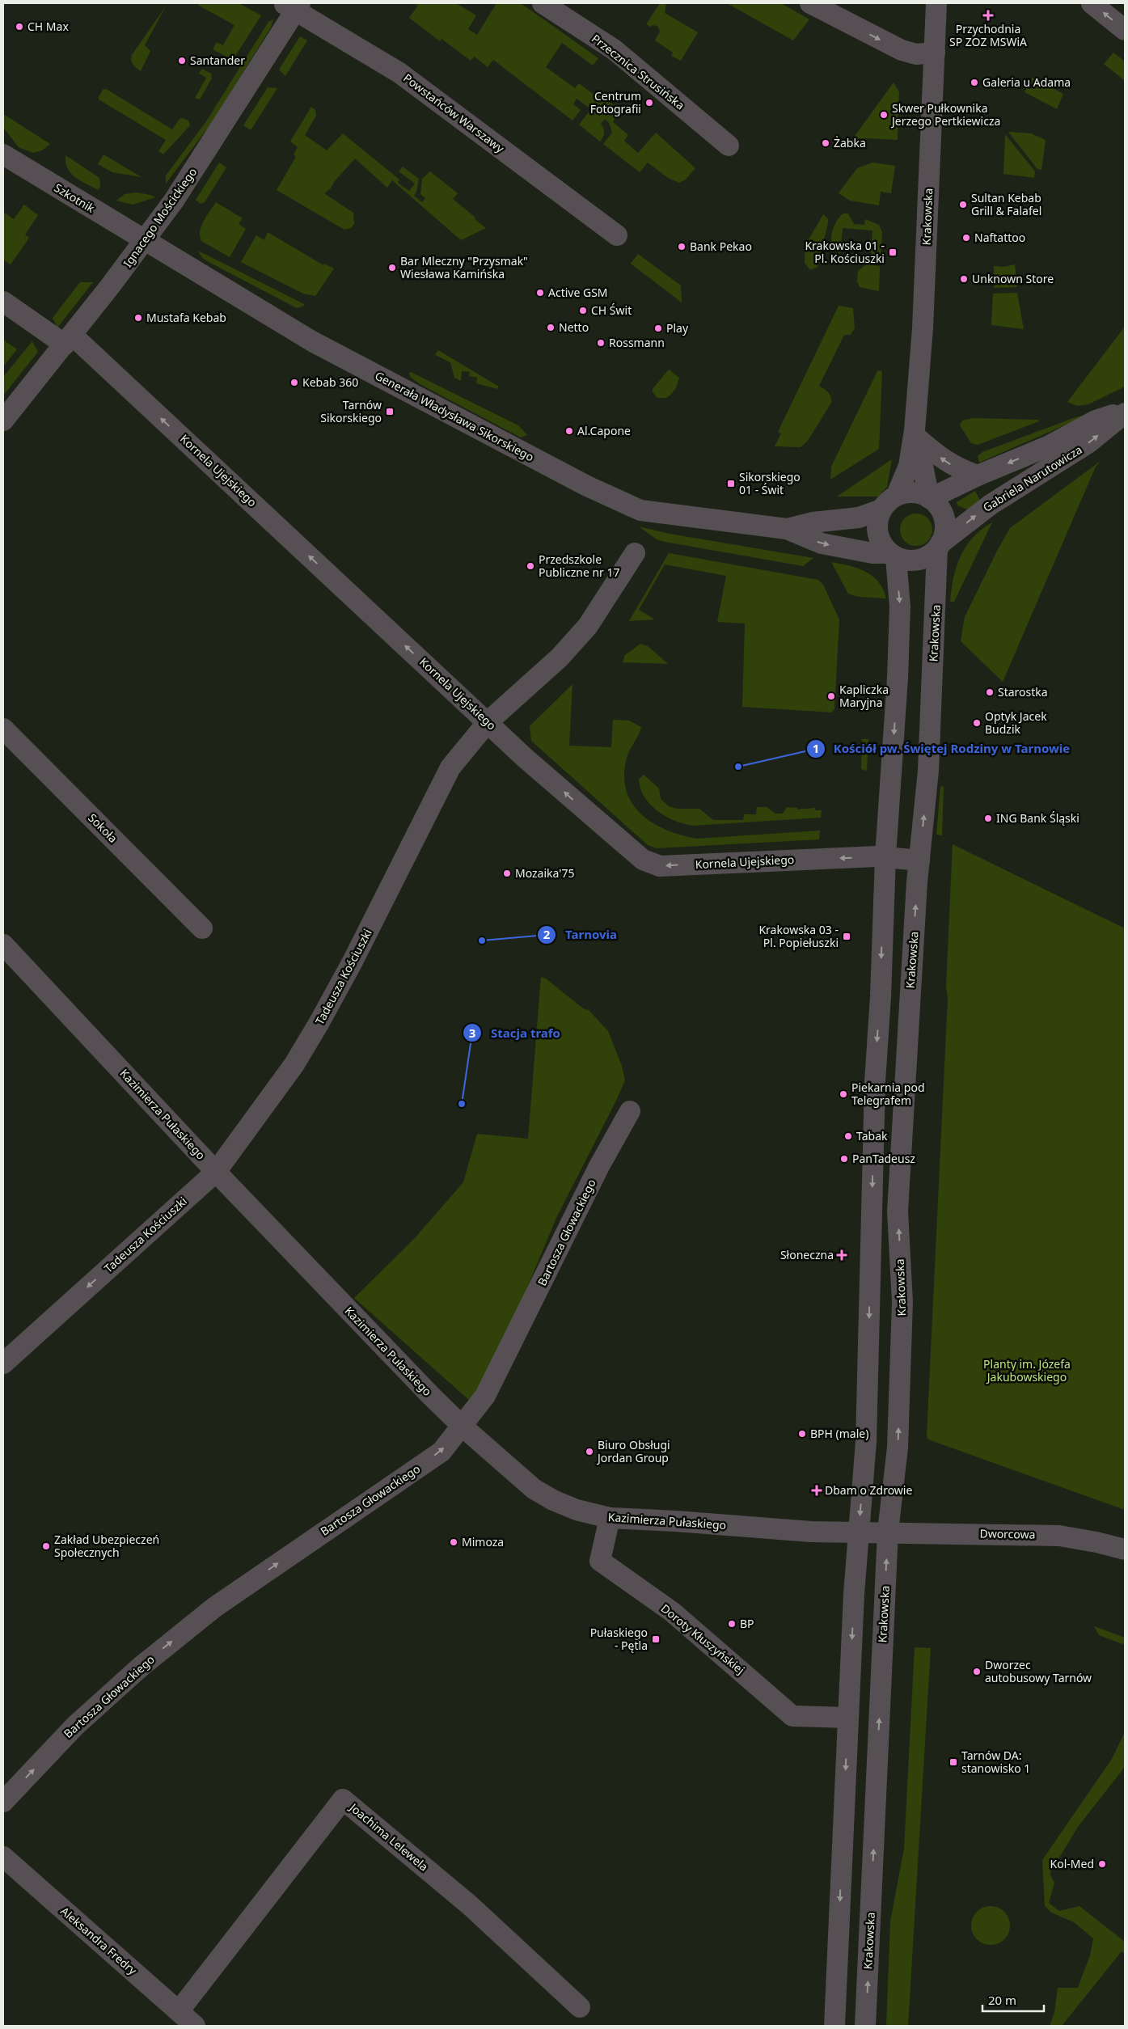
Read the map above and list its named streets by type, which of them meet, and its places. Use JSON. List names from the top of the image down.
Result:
{
  "streets": {
    "street": [
      "Przecznica Strusińska",
      "Powstańców Warszawy",
      "Szkotnik",
      "Krakowska",
      "Ignacego Mościckiego",
      "Generała Władysława Sikorskiego",
      "Kornela Ujejskiego",
      "Gabriela Narutowicza",
      "Sokoła",
      "Tadeusza Kościuszki",
      "Kazimierza Pułaskiego",
      "Bartosza Głowackiego",
      "Dworcowa",
      "Doroty Kłuszyńskiej",
      "Joachima Lelewela",
      "Aleksandra Fredry"
    ]
  },
  "crossings": [
    ["Powstańców Warszawy", "Ignacego Mościckiego"],
    ["Szkotnik", "Ignacego Mościckiego"],
    ["Szkotnik", "Generała Władysława Sikorskiego"],
    ["Krakowska", "Generała Władysława Sikorskiego"],
    ["Krakowska", "Kornela Ujejskiego"],
    ["Krakowska", "Gabriela Narutowicza"],
    ["Krakowska", "Kazimierza Pułaskiego"],
    ["Krakowska", "Dworcowa"],
    ["Ignacego Mościckiego", "Generała Władysława Sikorskiego"],
    ["Ignacego Mościckiego", "Kornela Ujejskiego"],
    ["Generała Władysława Sikorskiego", "Gabriela Narutowicza"],
    ["Kornela Ujejskiego", "Tadeusza Kościuszki"],
    ["Tadeusza Kościuszki", "Kazimierza Pułaskiego"],
    ["Kazimierza Pułaskiego", "Bartosza Głowackiego"],
    ["Kazimierza Pułaskiego", "Dworcowa"],
    ["Kazimierza Pułaskiego", "Doroty Kłuszyńskiej"],
    ["Joachima Lelewela", "Aleksandra Fredry"]
  ],
  "one_way": ["Kornela Ujejskiego", "Bartosza Głowackiego"],
  "parks": ["Planty im. Józefa Jakubowskiego"],
  "places": {
    "health": ["Przychodnia SP ZOZ MSWiA", "Słoneczna", "Dbam o Zdrowie"],
    "other": [
      "CH Max",
      "Santander",
      "Galeria u Adama",
      "Centrum Fotografii",
      "Skwer Pułkownika Jerzego Pertkiewicza",
      "Żabka",
      "Sultan Kebab Grill & Falafel",
      "Naftattoo",
      "Bank Pekao",
      "Bar Mleczny \"Przysmak\" Wiesława Kamińska",
      "Unknown Store",
      "Active GSM",
      "CH Świt",
      "Mustafa Kebab",
      "Netto",
      "Play",
      "Rossmann",
      "Kebab 360",
      "Al.Capone",
      "Przedszkole Publiczne nr 17",
      "Starostka",
      "Kapliczka Maryjna",
      "Optyk Jacek Budzik",
      "Kościół pw. Świętej Rodziny w Tarnowie",
      "ING Bank Śląski",
      "Mozaika'75",
      "Tarnovia",
      "Piekarnia pod Telegrafem",
      "Stacja trafo",
      "Tabak",
      "PanTadeusz",
      "BPH (male)",
      "Biuro Obsługi Jordan Group",
      "Mimoza",
      "Zakład Ubezpieczeń Społecznych",
      "BP",
      "Dworzec autobusowy Tarnów",
      "Kol-Med"
    ],
    "transit": [
      "Krakowska 01 - Pl. Kościuszki",
      "Tarnów Sikorskiego",
      "Sikorskiego 01 - Świt",
      "Krakowska 03 - Pl. Popiełuszki",
      "Pułaskiego - Pętla",
      "Tarnów DA: stanowisko 1"
    ]
  },
  "scale_bar": "20 m"
}
